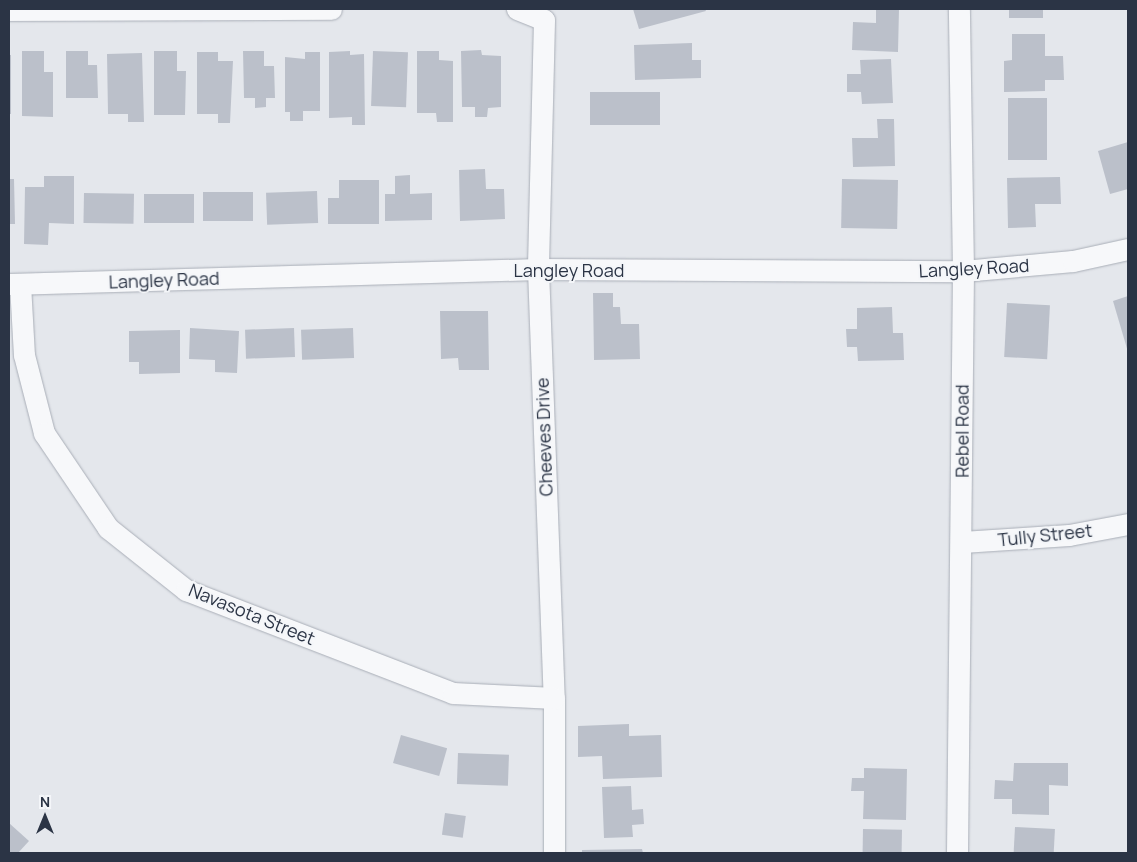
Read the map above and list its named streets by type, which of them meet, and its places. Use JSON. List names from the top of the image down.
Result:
{
  "streets": {
    "street": [
      "Langley Road",
      "Rebel Road",
      "Cheeves Drive",
      "Tully Street",
      "Navasota Street"
    ]
  },
  "crossings": [
    ["Langley Road", "Rebel Road"],
    ["Langley Road", "Cheeves Drive"],
    ["Langley Road", "Navasota Street"],
    ["Rebel Road", "Tully Street"],
    ["Cheeves Drive", "Navasota Street"]
  ],
  "north": "top"
}
